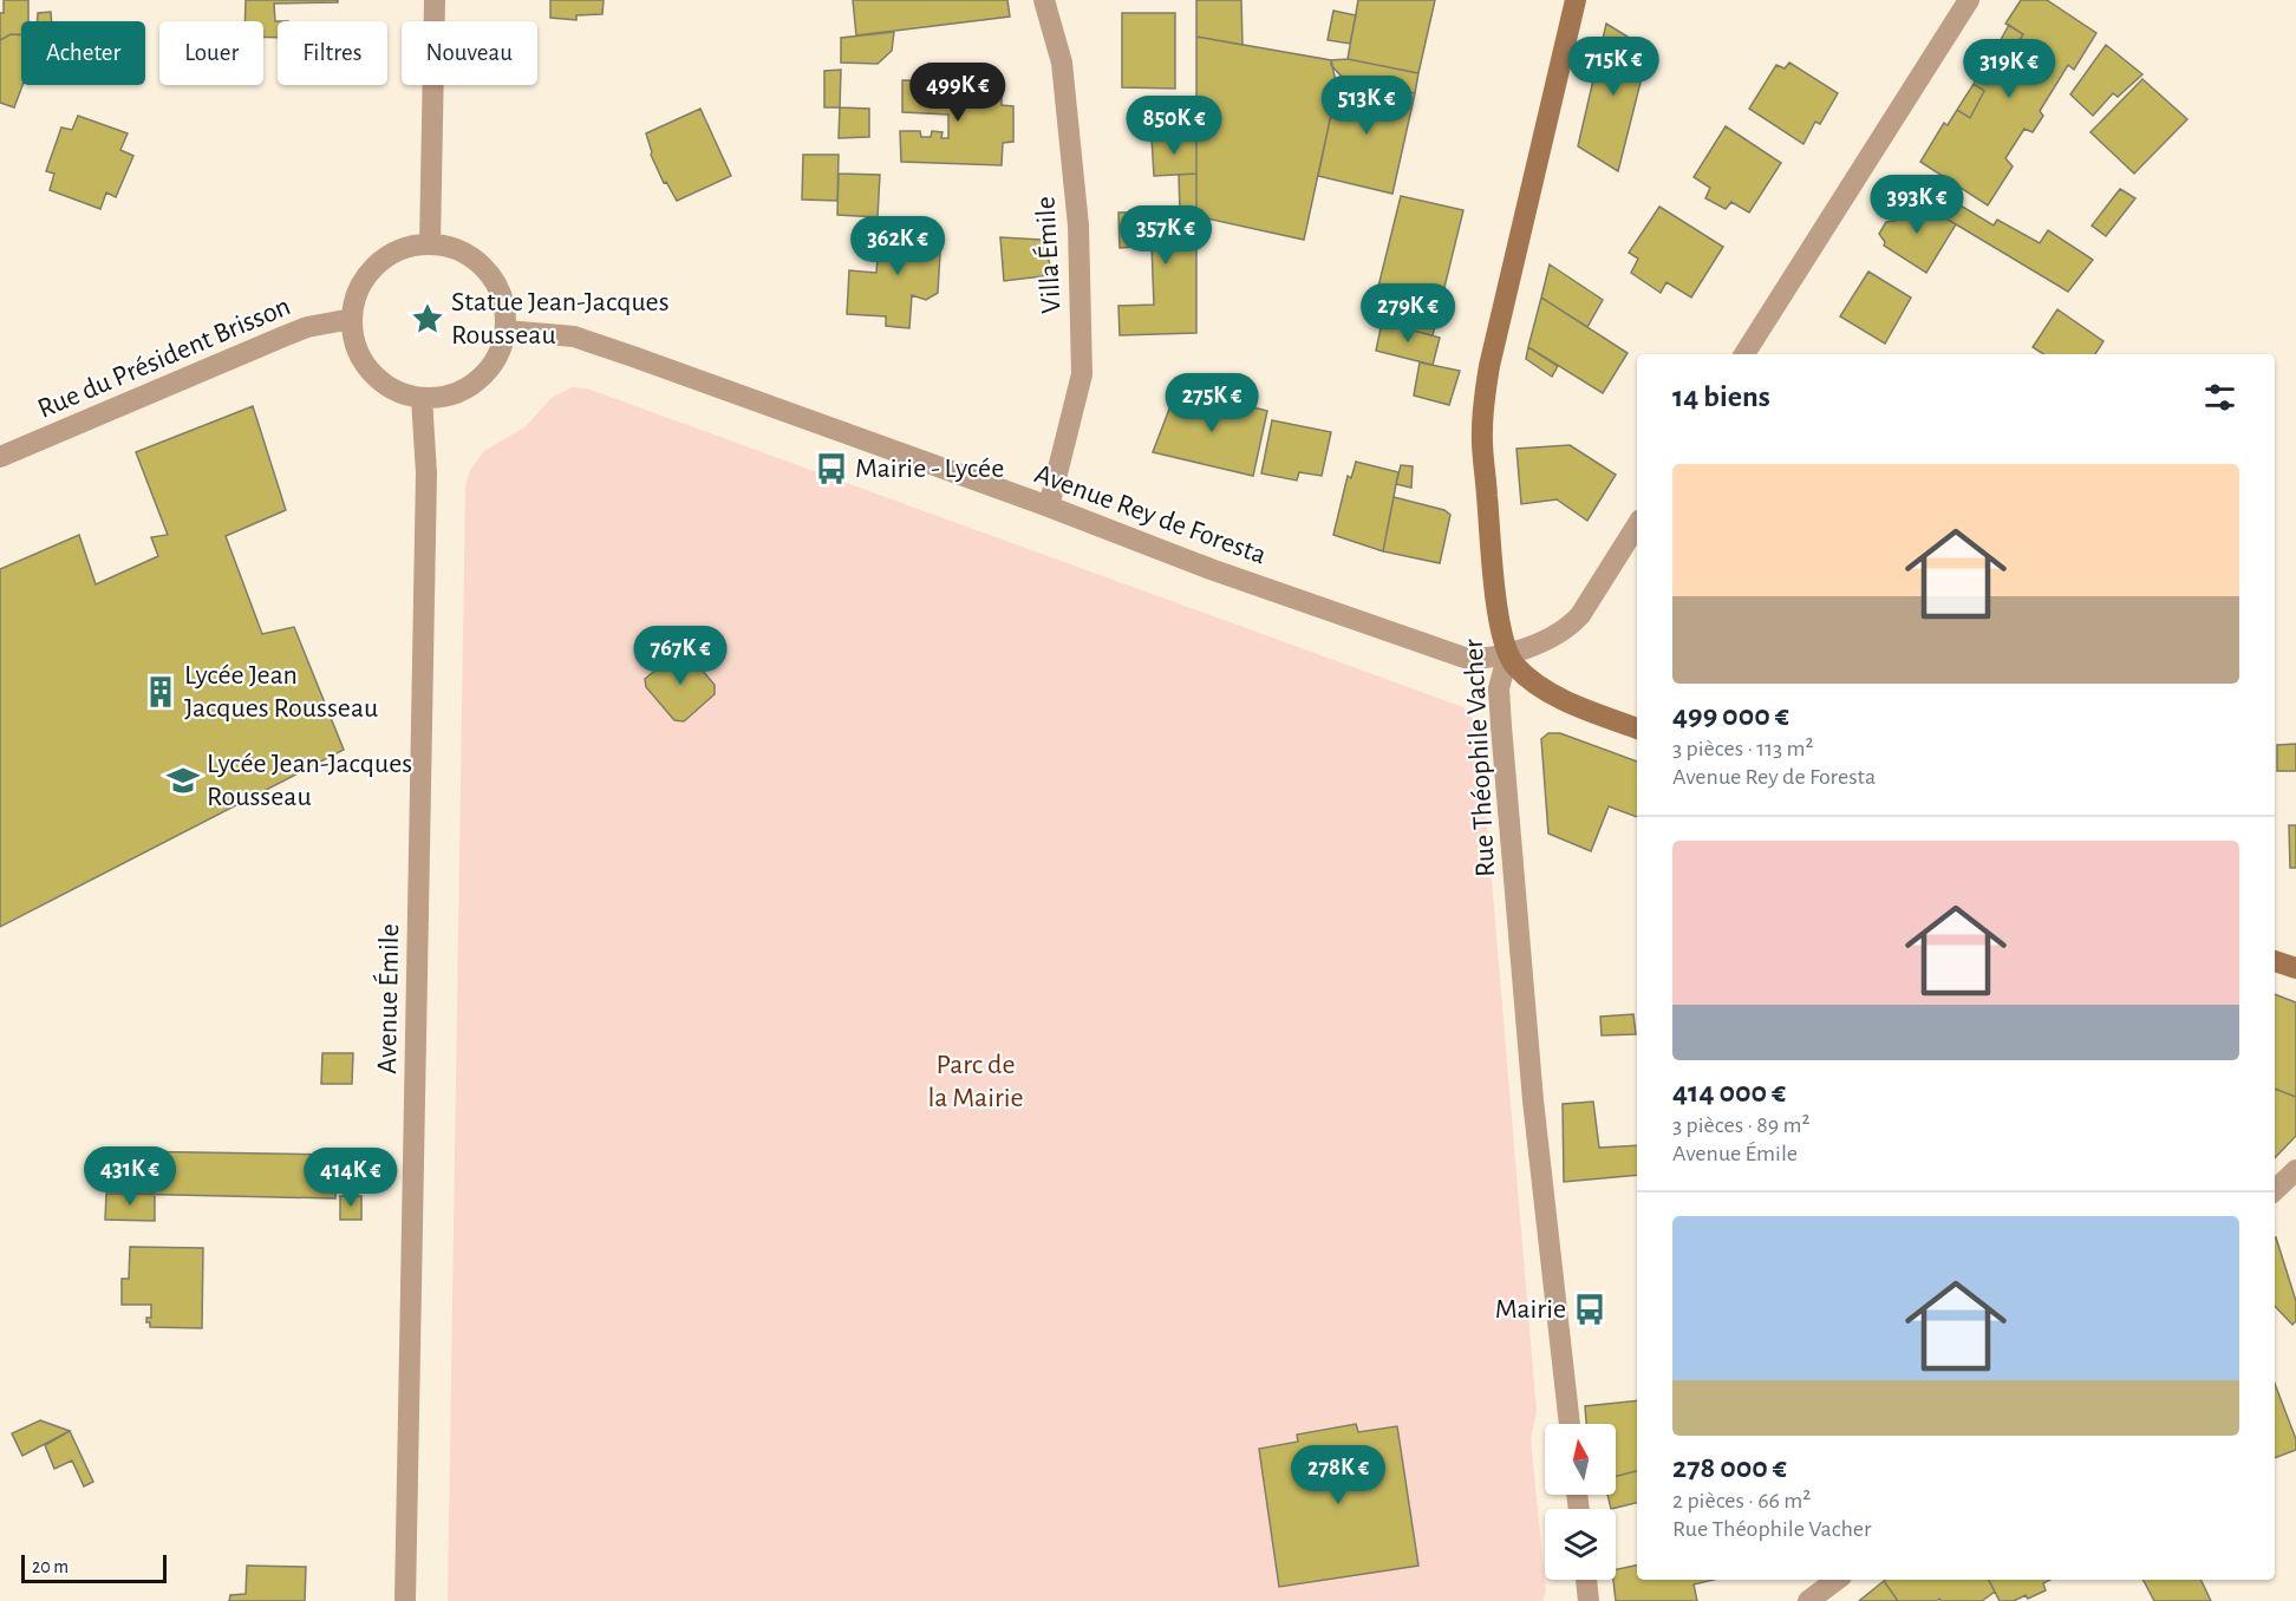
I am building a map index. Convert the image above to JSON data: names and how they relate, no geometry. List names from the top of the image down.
{
  "streets": {
    "main road": ["Rue Théophile Vacher"],
    "street": [
      "Villa Émile",
      "Rue du Président Brisson",
      "Avenue Rey de Foresta",
      "Avenue Émile"
    ]
  },
  "crossings": [
    ["Villa Émile", "Avenue Rey de Foresta"],
    ["Rue du Président Brisson", "Avenue Rey de Foresta"],
    ["Rue du Président Brisson", "Avenue Émile"],
    ["Avenue Rey de Foresta", "Rue Théophile Vacher"],
    ["Avenue Rey de Foresta", "Avenue Émile"]
  ],
  "parks": ["Parc de la Mairie"],
  "places": {
    "place": ["Statue Jean-Jacques Rousseau"],
    "bus stop": ["Mairie - Lycée", "Mairie"],
    "building": ["Lycée Jean Jacques Rousseau"],
    "school or university": ["Lycée Jean-Jacques Rousseau"]
  },
  "scale_bar": "20 m",
  "north": "top",
  "page": {
    "chip": [
      "Acheter",
      "Louer",
      "Filtres",
      "Nouveau"
    ],
    "price": [
      "715K €",
      "319K €",
      "499K €",
      "513K €",
      "850K €",
      "393K €",
      "357K €",
      "362K €",
      "279K €",
      "275K €",
      "767K €",
      "431K €",
      "414K €",
      "278K €"
    ],
    "heading": "14 biens",
    "list": [
      {
        "name": "499 000 €",
        "note": "3 pièces · 113 m² · Avenue Rey de Foresta"
      },
      {
        "name": "414 000 €",
        "note": "3 pièces · 89 m² · Avenue Émile"
      },
      {
        "name": "278 000 €",
        "note": "2 pièces · 66 m² · Rue Théophile Vacher"
      }
    ],
    "scale": "20 m"
  }
}
